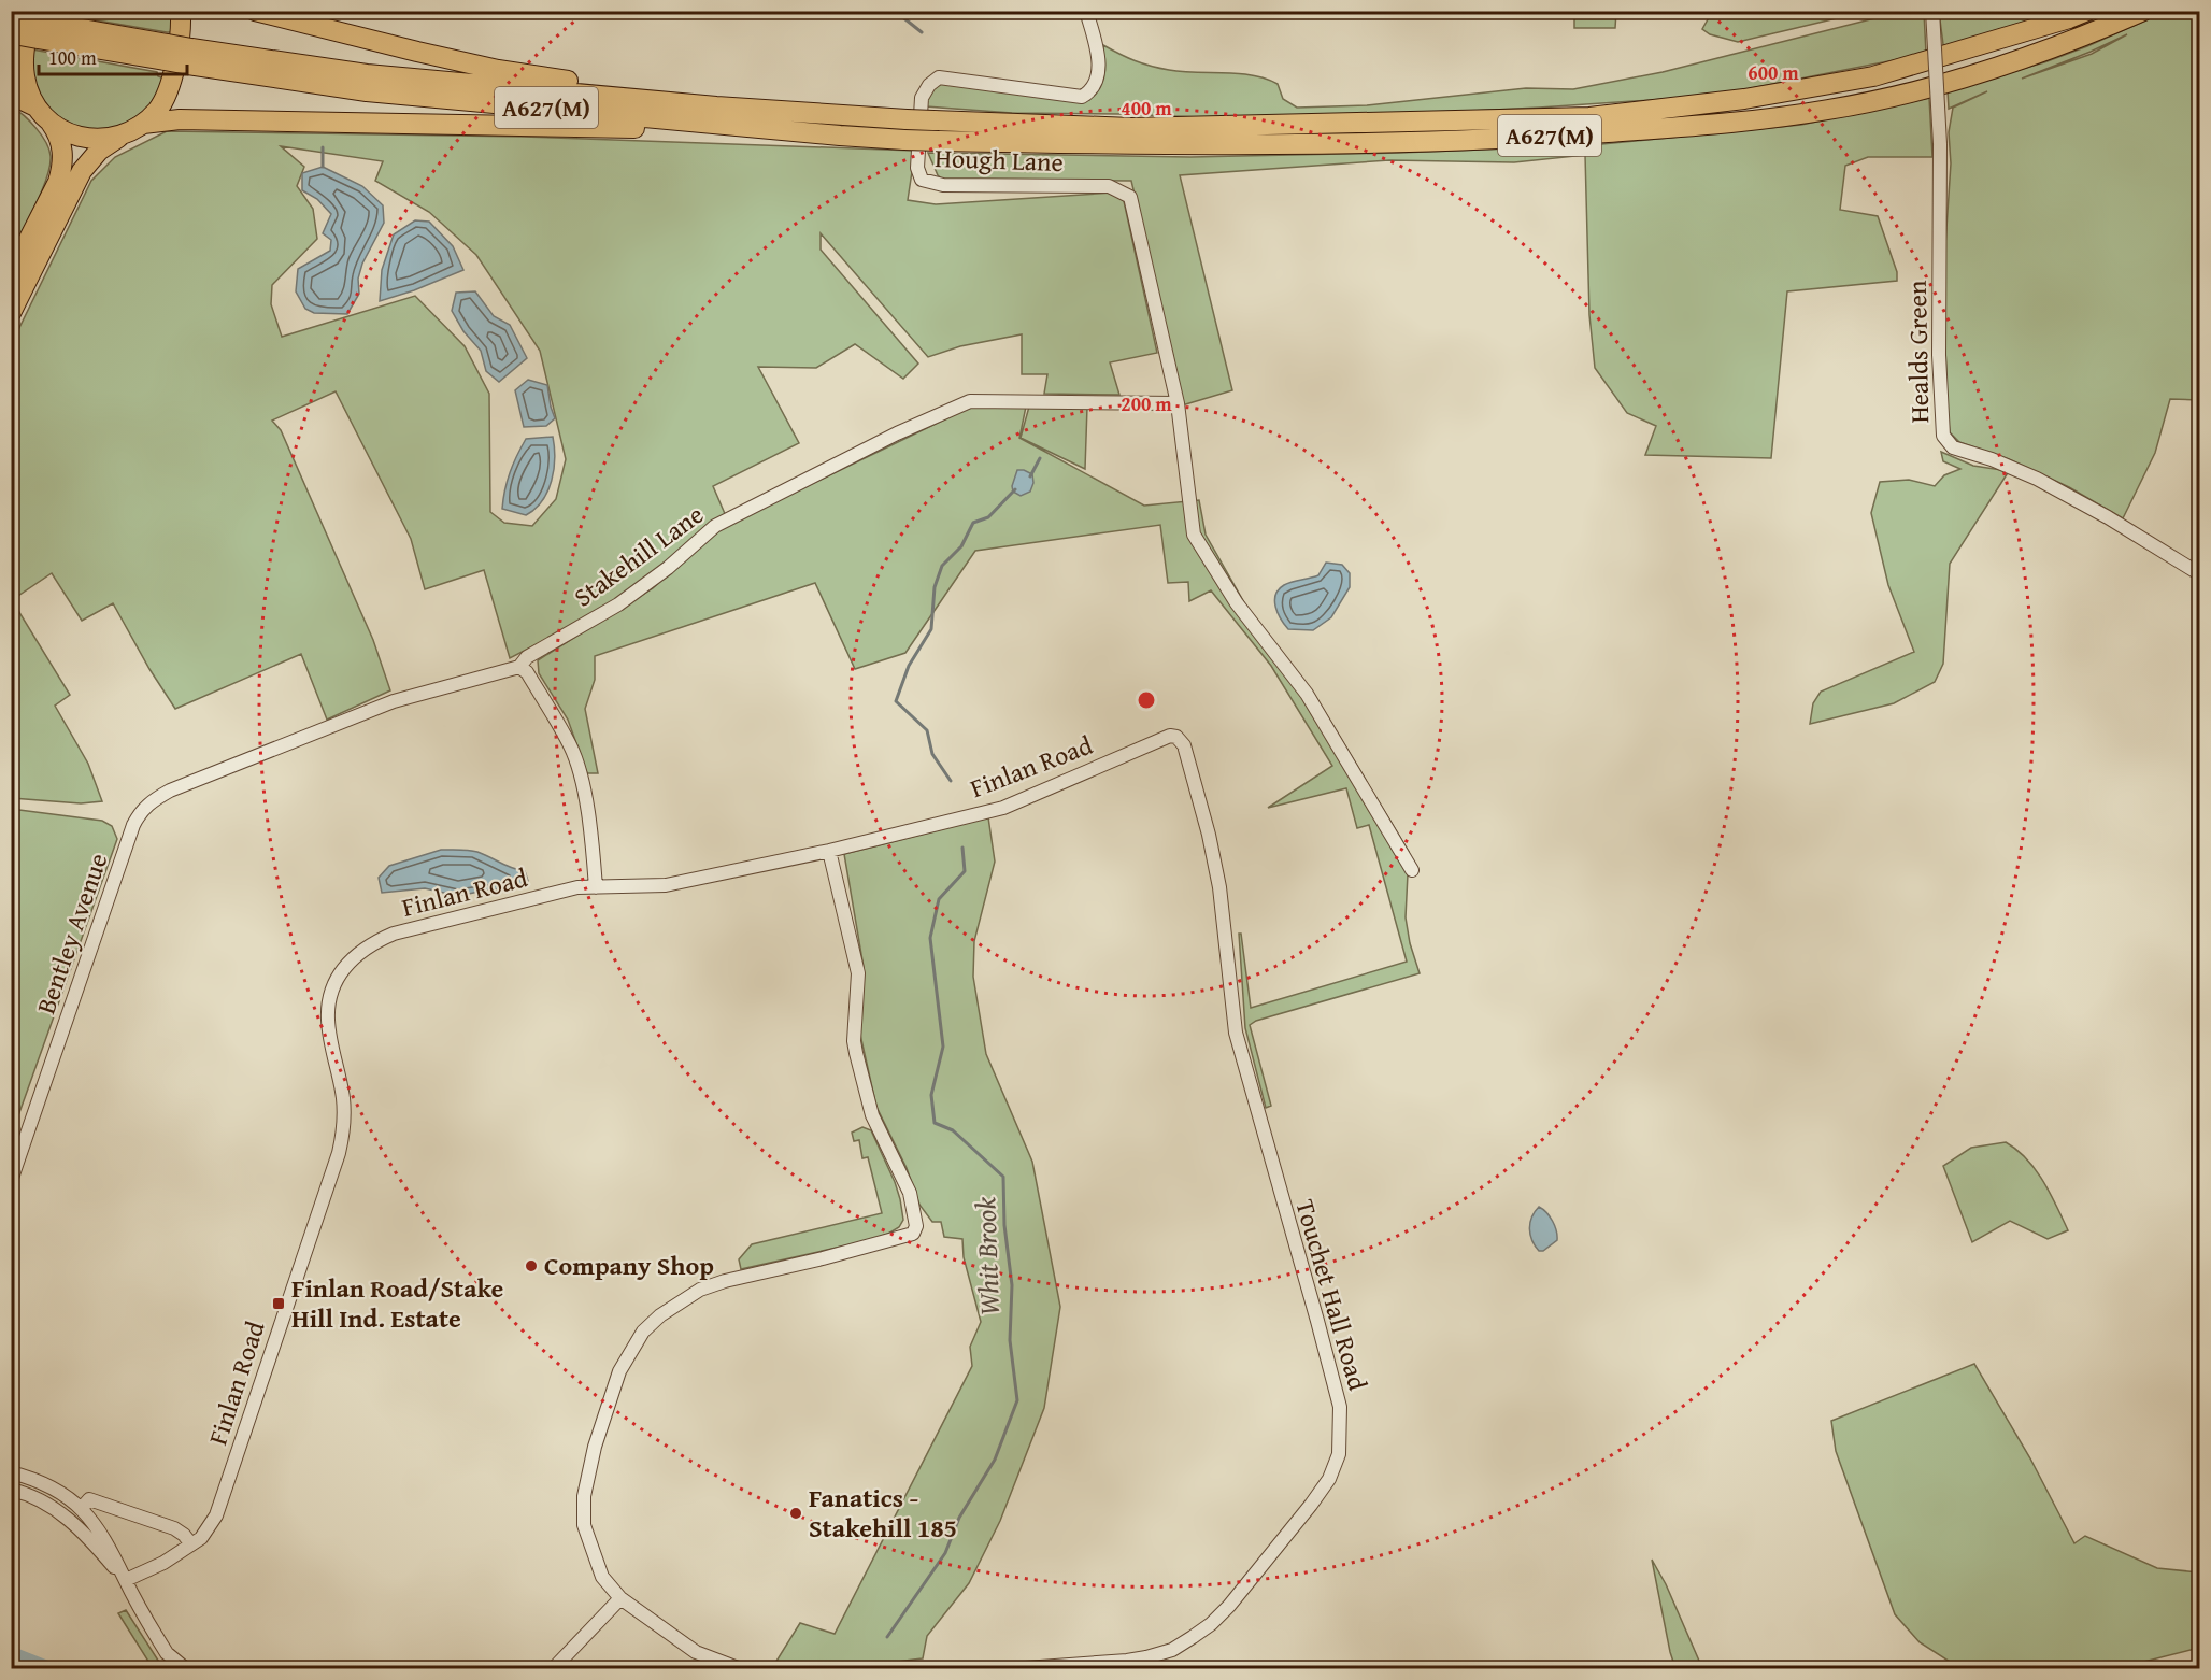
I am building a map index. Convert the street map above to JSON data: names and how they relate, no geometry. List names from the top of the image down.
{
  "streets": {
    "highway": ["A627(M)"],
    "street": [
      "Hough Lane",
      "Healds Green",
      "Stakehill Lane",
      "Finlan Road",
      "Bentley Avenue",
      "Touchet Hall Road"
    ]
  },
  "crossings": [
    ["Hough Lane", "Stakehill Lane"],
    ["Stakehill Lane", "Bentley Avenue"],
    ["Finlan Road", "Touchet Hall Road"]
  ],
  "water": ["Whit Brook"],
  "places": {
    "other": ["Company Shop", "Fanatics - Stakehill 185"],
    "transit": ["Finlan Road/Stake Hill Ind. Estate"]
  },
  "scale_bar": "100 m",
  "rings": ["600 m", "400 m", "200 m"]
}
